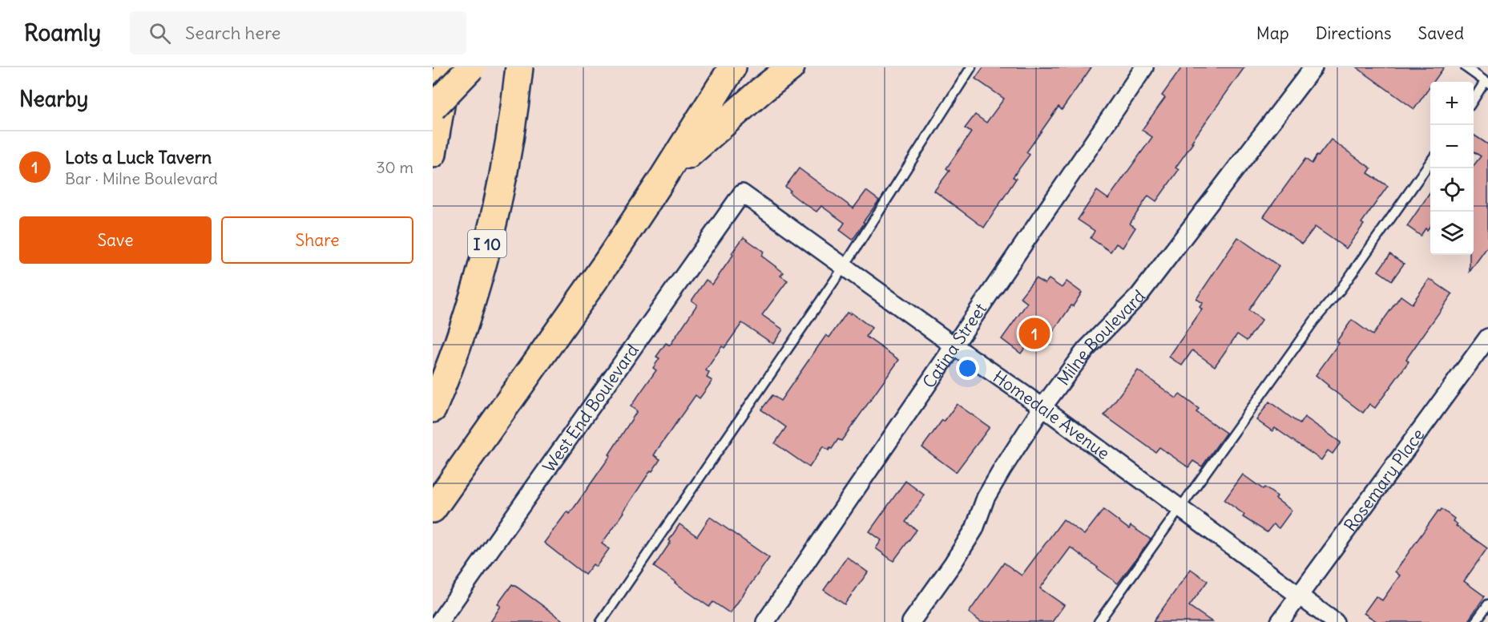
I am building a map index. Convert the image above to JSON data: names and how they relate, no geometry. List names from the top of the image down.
{
  "streets": {
    "highway": ["I 10"],
    "street": [
      "Milne Boulevard",
      "Catina Street",
      "West End Boulevard",
      "Homedale Avenue",
      "Rosemary Place"
    ]
  },
  "crossings": [
    ["Milne Boulevard", "Homedale Avenue"],
    ["Catina Street", "Homedale Avenue"],
    ["West End Boulevard", "Homedale Avenue"],
    ["Homedale Avenue", "Rosemary Place"]
  ],
  "page": {
    "header": "Roamly",
    "search": "Search here",
    "nav": ["Map", "Directions", "Saved"],
    "heading": "Nearby",
    "map_buttons": ["+", "−"],
    "list": [
      {
        "mark": "1",
        "name": "Lots a Luck Tavern",
        "note": "Bar · Milne Boulevard",
        "value": "30 m"
      }
    ],
    "buttons": ["Save", "Share"],
    "pins": "1"
  }
}
